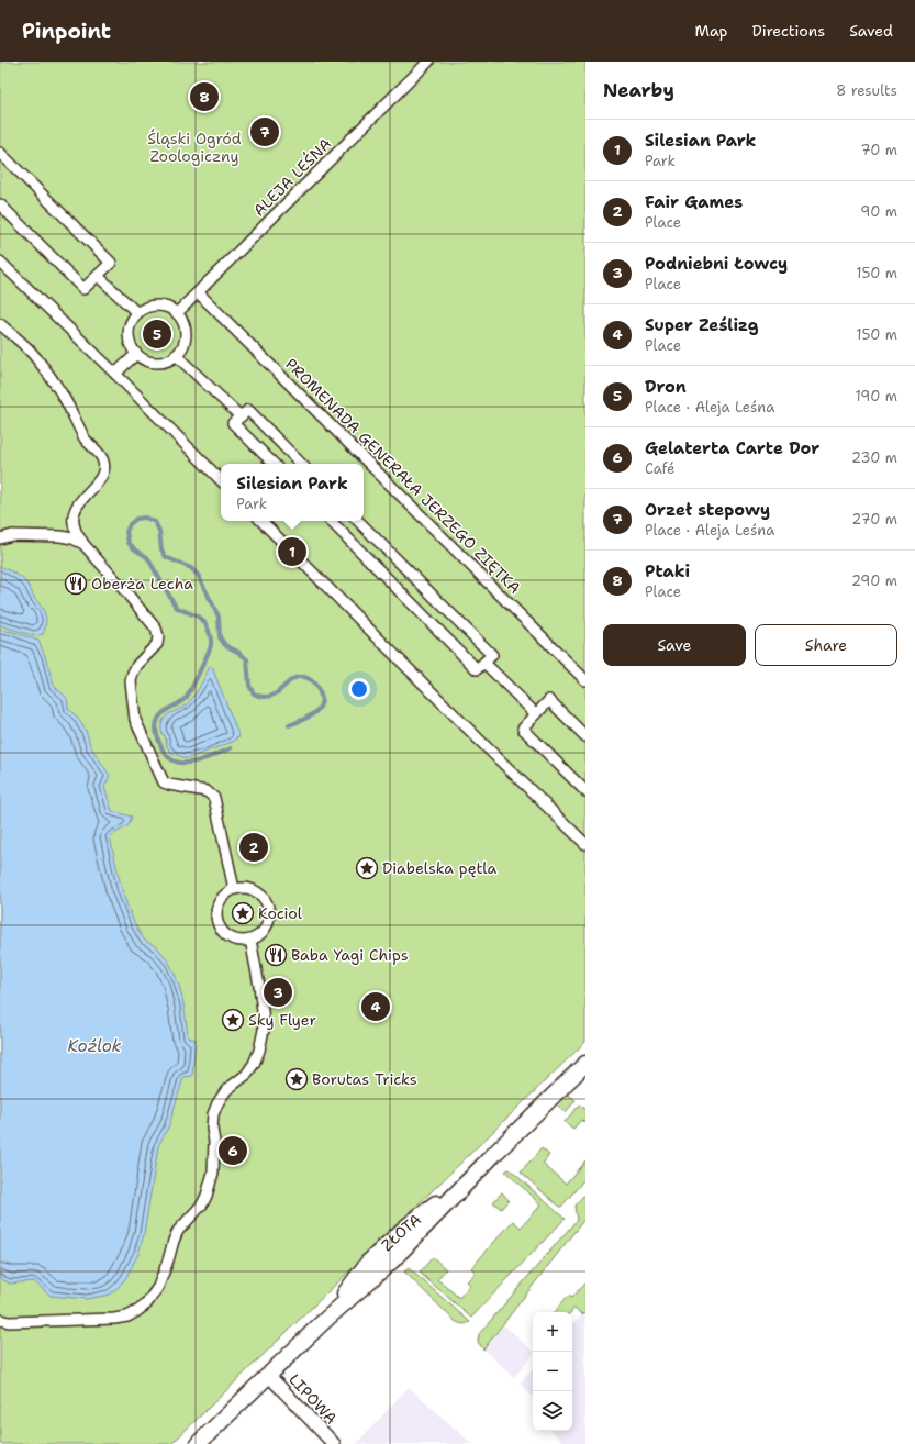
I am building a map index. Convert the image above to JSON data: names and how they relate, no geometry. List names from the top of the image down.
{
  "streets": {
    "street": [
      "ALEJA LEŚNA",
      "PROMENADA GENERAŁA JERZEGO ZIĘTKA",
      "ZŁOTA",
      "LIPOWA"
    ]
  },
  "crossings": [
    ["ALEJA LEŚNA", "PROMENADA GENERAŁA JERZEGO ZIĘTKA"],
    ["ZŁOTA", "LIPOWA"]
  ],
  "water": ["Koźlok"],
  "parks": ["Śląski Ogród Zoologiczny"],
  "places": {
    "restaurant": ["Oberża Lecha", "Baba Yagi Chips"],
    "place": [
      "Diabelska pętla",
      "Kociol",
      "Sky Flyer",
      "Borutas Tricks"
    ]
  },
  "page": {
    "header": "Pinpoint",
    "nav": ["Map", "Directions", "Saved"],
    "heading": ["Nearby", "8 results"],
    "pins": [
      "8",
      "7",
      "5",
      "1",
      "2",
      "3",
      "4",
      "6"
    ],
    "list": [
      {
        "mark": "1",
        "name": "Silesian Park",
        "note": "Park",
        "value": "70 m"
      },
      {
        "mark": "2",
        "name": "Fair Games",
        "note": "Place",
        "value": "90 m"
      },
      {
        "mark": "3",
        "name": "Podniebni Łowcy",
        "note": "Place",
        "value": "150 m"
      },
      {
        "mark": "4",
        "name": "Super Ześlizg",
        "note": "Place",
        "value": "150 m"
      },
      {
        "mark": "5",
        "name": "Dron",
        "note": "Place · Aleja Leśna",
        "value": "190 m"
      },
      {
        "mark": "6",
        "name": "Gelaterta Carte Dor",
        "note": "Café",
        "value": "230 m"
      },
      {
        "mark": "7",
        "name": "Orzeł stepowy",
        "note": "Place · Aleja Leśna",
        "value": "270 m"
      },
      {
        "mark": "8",
        "name": "Ptaki",
        "note": "Place",
        "value": "290 m"
      }
    ],
    "popup": ["Silesian Park", "Park"],
    "buttons": ["Save", "Share"],
    "map_buttons": ["+", "−"]
  }
}
